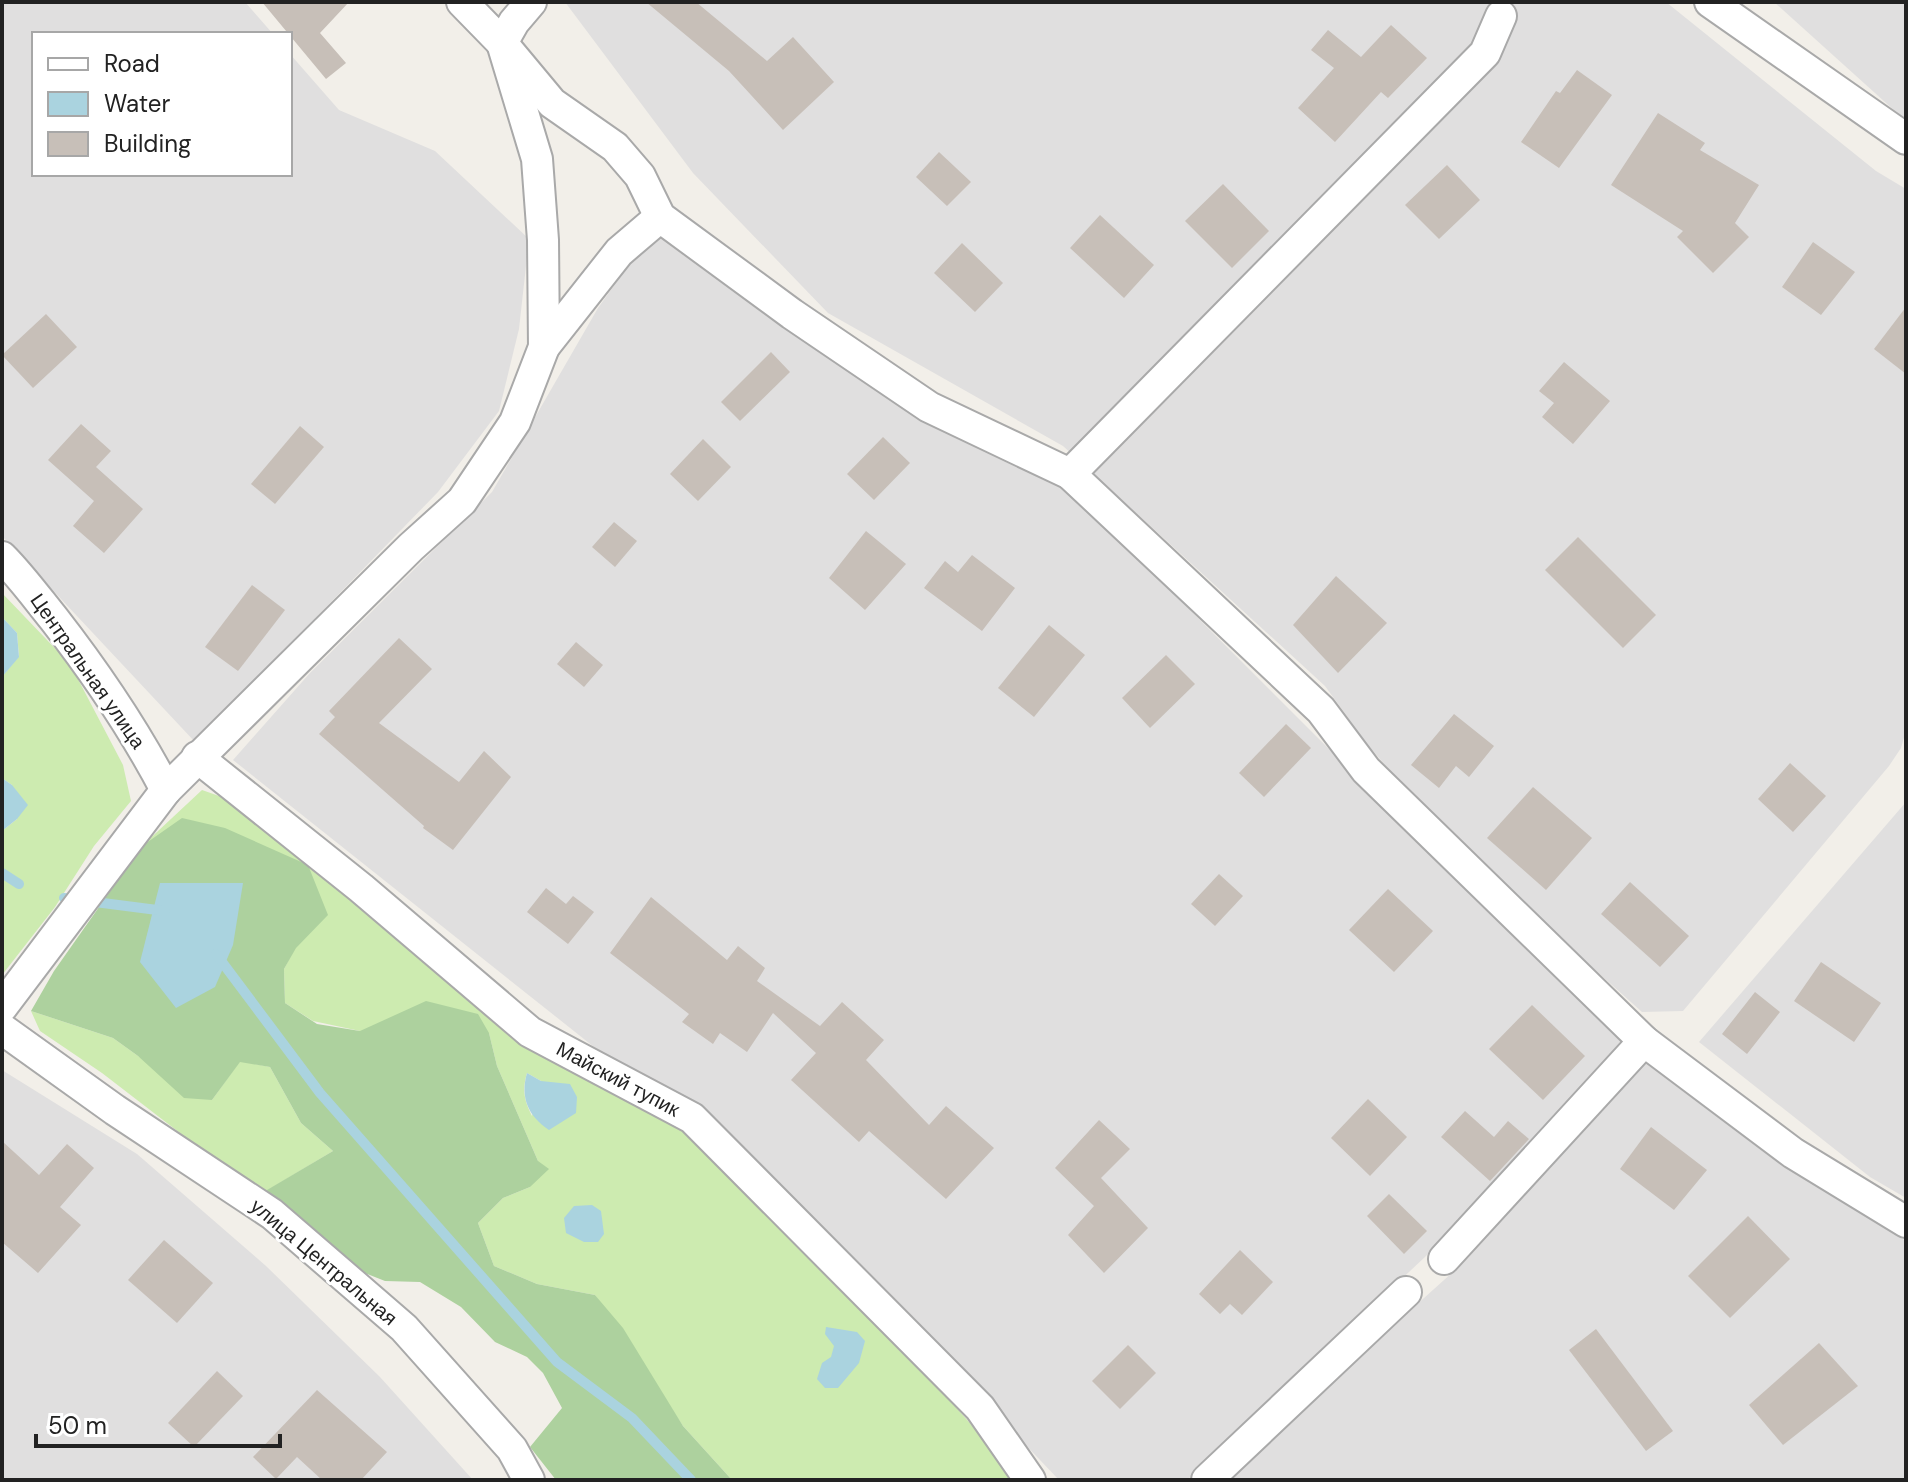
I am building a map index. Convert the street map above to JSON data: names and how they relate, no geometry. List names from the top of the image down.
{
  "streets": {
    "street": ["Центральная улица", "Майский тупик", "улица Центральная"]
  },
  "legend": ["Road", "Water", "Building"],
  "scale_bar": "50 m"
}
